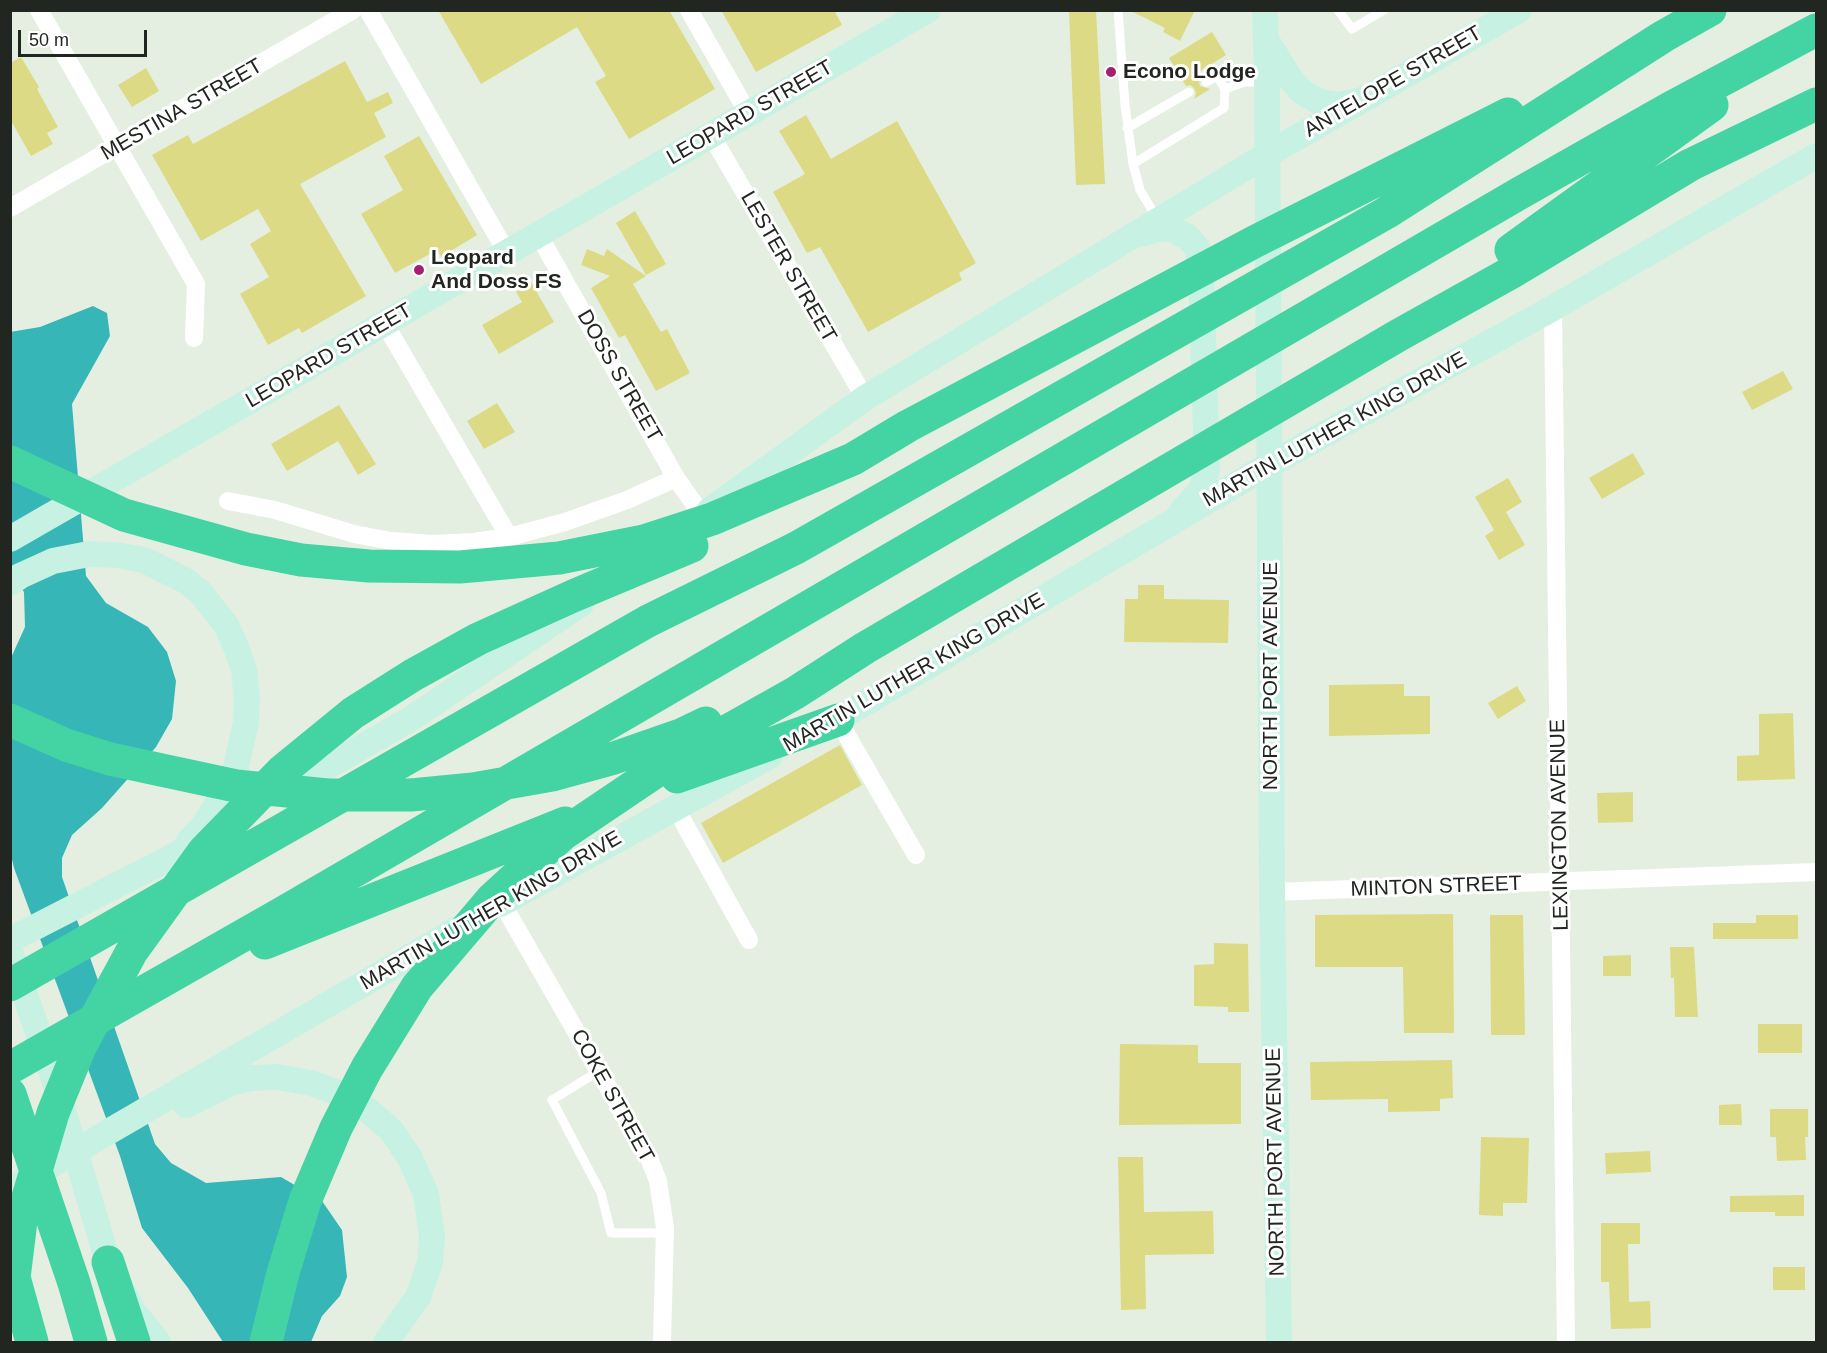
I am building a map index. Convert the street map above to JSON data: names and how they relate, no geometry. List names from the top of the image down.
{
  "streets": {
    "main road": [
      "ANTELOPE STREET",
      "LEOPARD STREET",
      "MARTIN LUTHER KING DRIVE",
      "NORTH PORT AVENUE"
    ],
    "street": [
      "MESTINA STREET",
      "LESTER STREET",
      "DOSS STREET",
      "LEXINGTON AVENUE",
      "MINTON STREET",
      "COKE STREET"
    ]
  },
  "crossings": [
    ["ANTELOPE STREET", "LESTER STREET"],
    ["ANTELOPE STREET", "DOSS STREET"],
    ["ANTELOPE STREET", "NORTH PORT AVENUE"],
    ["LEOPARD STREET", "LESTER STREET"],
    ["LEOPARD STREET", "DOSS STREET"],
    ["MARTIN LUTHER KING DRIVE", "NORTH PORT AVENUE"],
    ["MARTIN LUTHER KING DRIVE", "LEXINGTON AVENUE"],
    ["MARTIN LUTHER KING DRIVE", "COKE STREET"],
    ["NORTH PORT AVENUE", "MINTON STREET"],
    ["LEXINGTON AVENUE", "MINTON STREET"]
  ],
  "places": ["Econo Lodge", "Leopard And Doss FS"],
  "scale_bar": "50 m"
}
